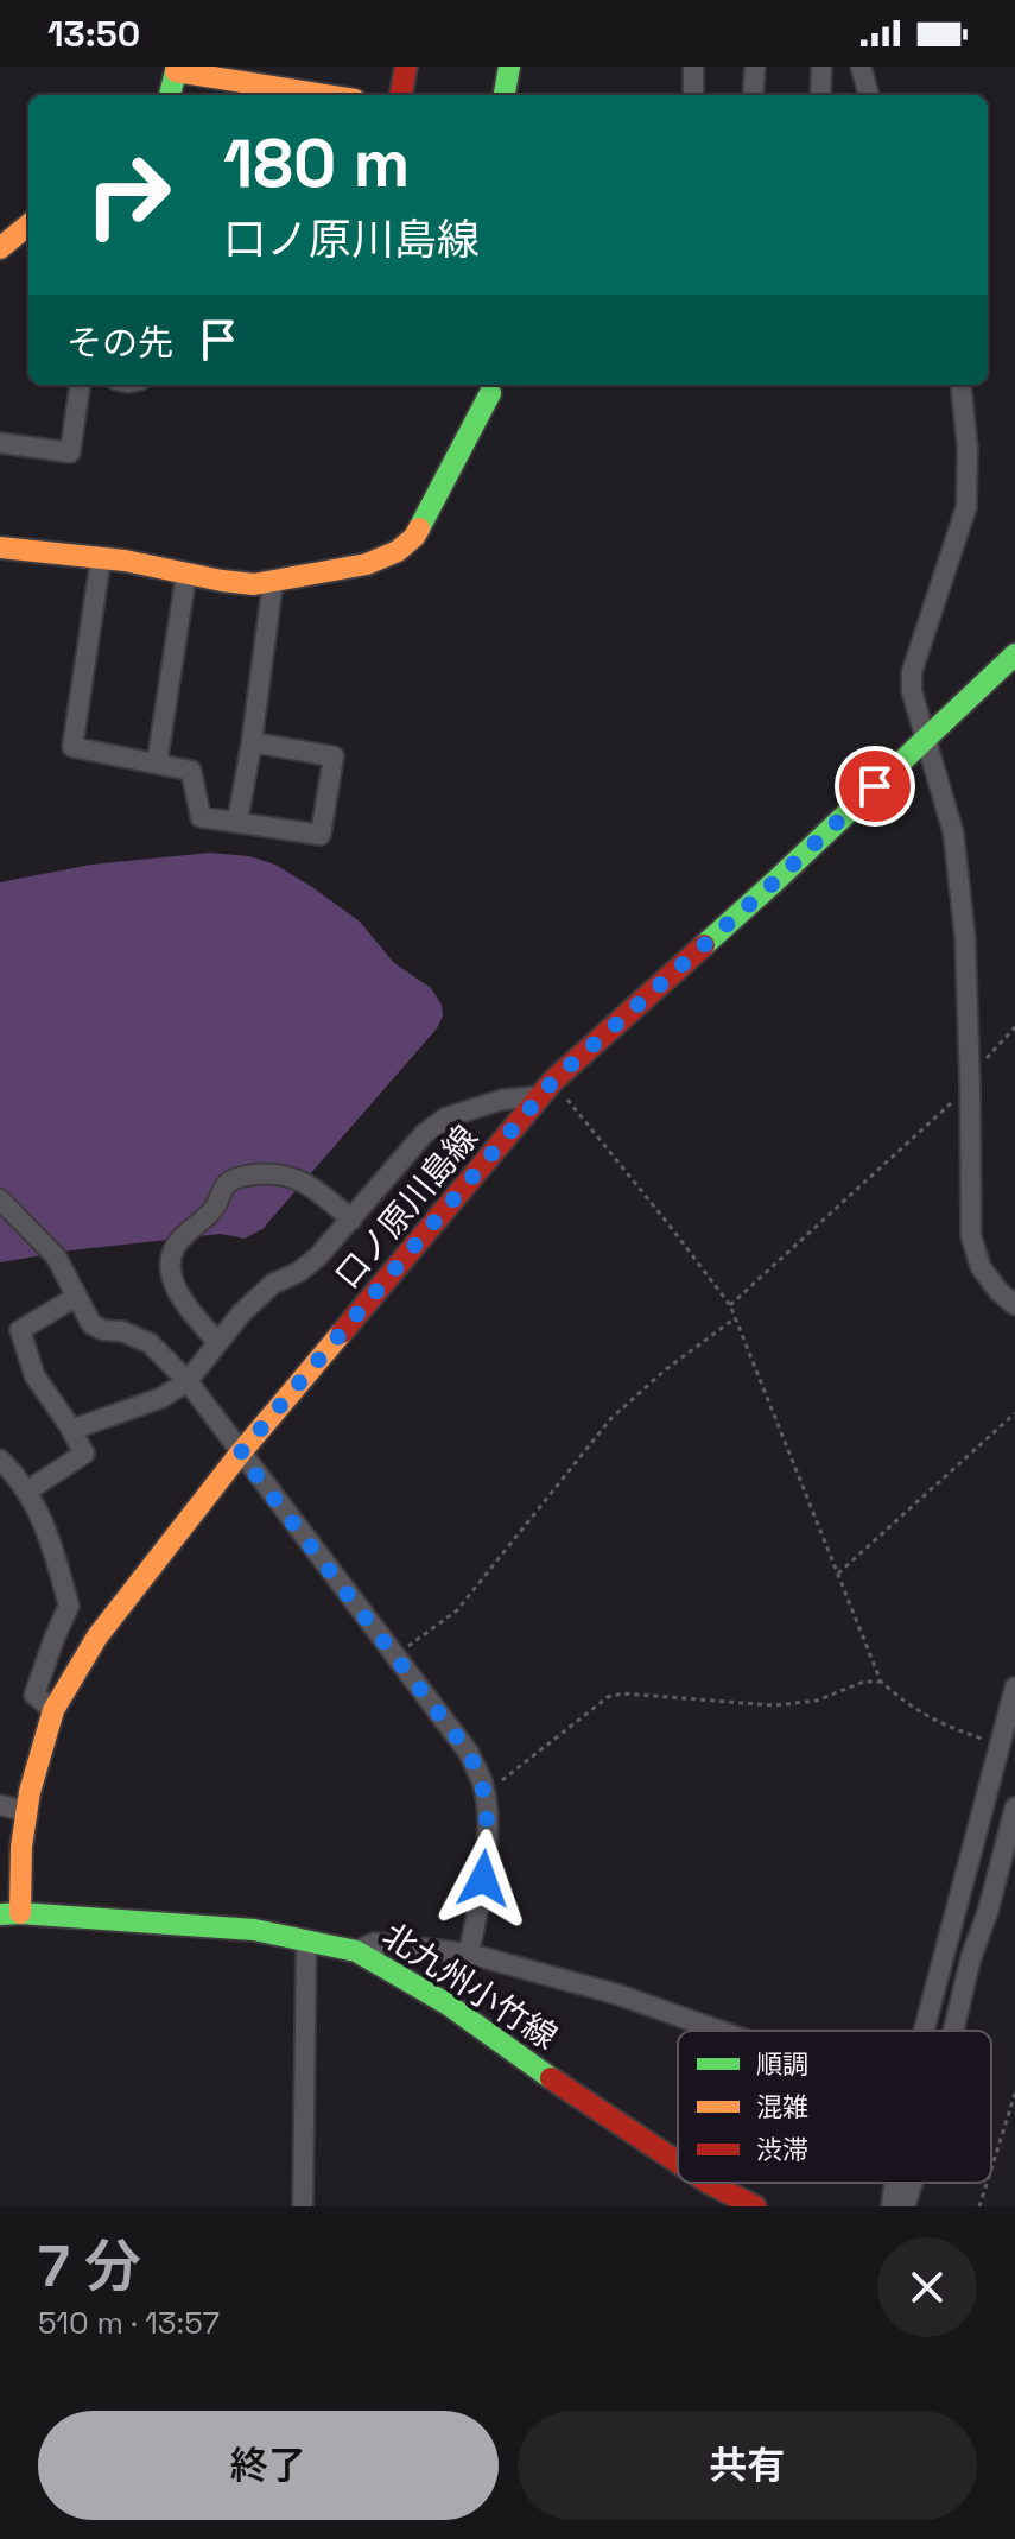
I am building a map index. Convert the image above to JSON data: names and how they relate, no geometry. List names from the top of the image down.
{
  "streets": {
    "main road": ["口ノ原川島線", "北九州小竹線"]
  },
  "crossings": [
    ["口ノ原川島線", "北九州小竹線"]
  ],
  "legend": ["順調", "混雑", "渋滞"],
  "page": {
    "status": "13:50",
    "turn": ["180 m", "口ノ原川島線"],
    "then": "その先",
    "heading": ["7 分", "510 m · 13:57"],
    "buttons": ["終了", "共有"]
  }
}
